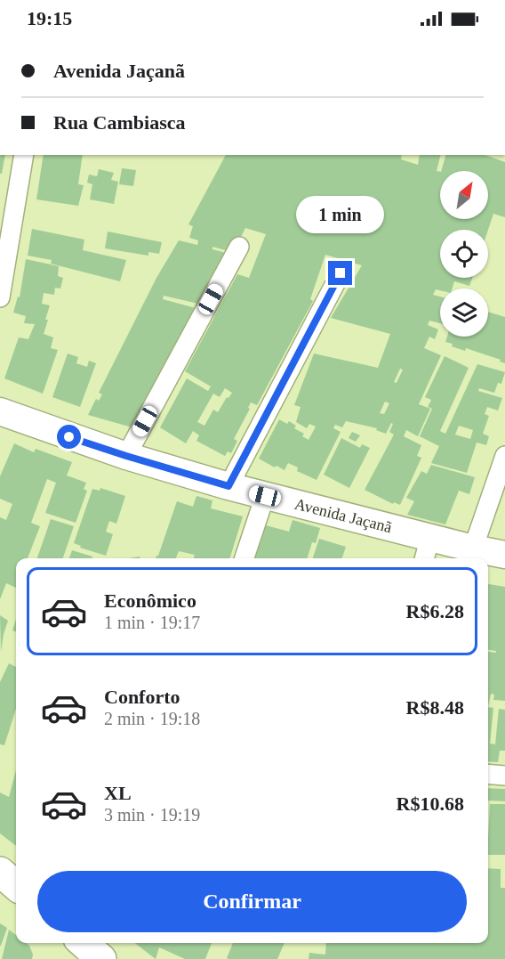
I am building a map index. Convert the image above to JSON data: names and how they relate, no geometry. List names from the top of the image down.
{
  "streets": {
    "street": ["Avenida Jaçanã"]
  },
  "north": "top right",
  "page": {
    "status": "19:15",
    "banner": ["Avenida Jaçanã", "Rua Cambiasca"],
    "bubble": "1 min",
    "list": [
      {
        "name": "Econômico",
        "note": "1 min · 19:17",
        "value": "R$6.28"
      },
      {
        "name": "Conforto",
        "note": "2 min · 19:18",
        "value": "R$8.48"
      },
      {
        "name": "XL",
        "note": "3 min · 19:19",
        "value": "R$10.68"
      }
    ],
    "buttons": "Confirmar"
  }
}
